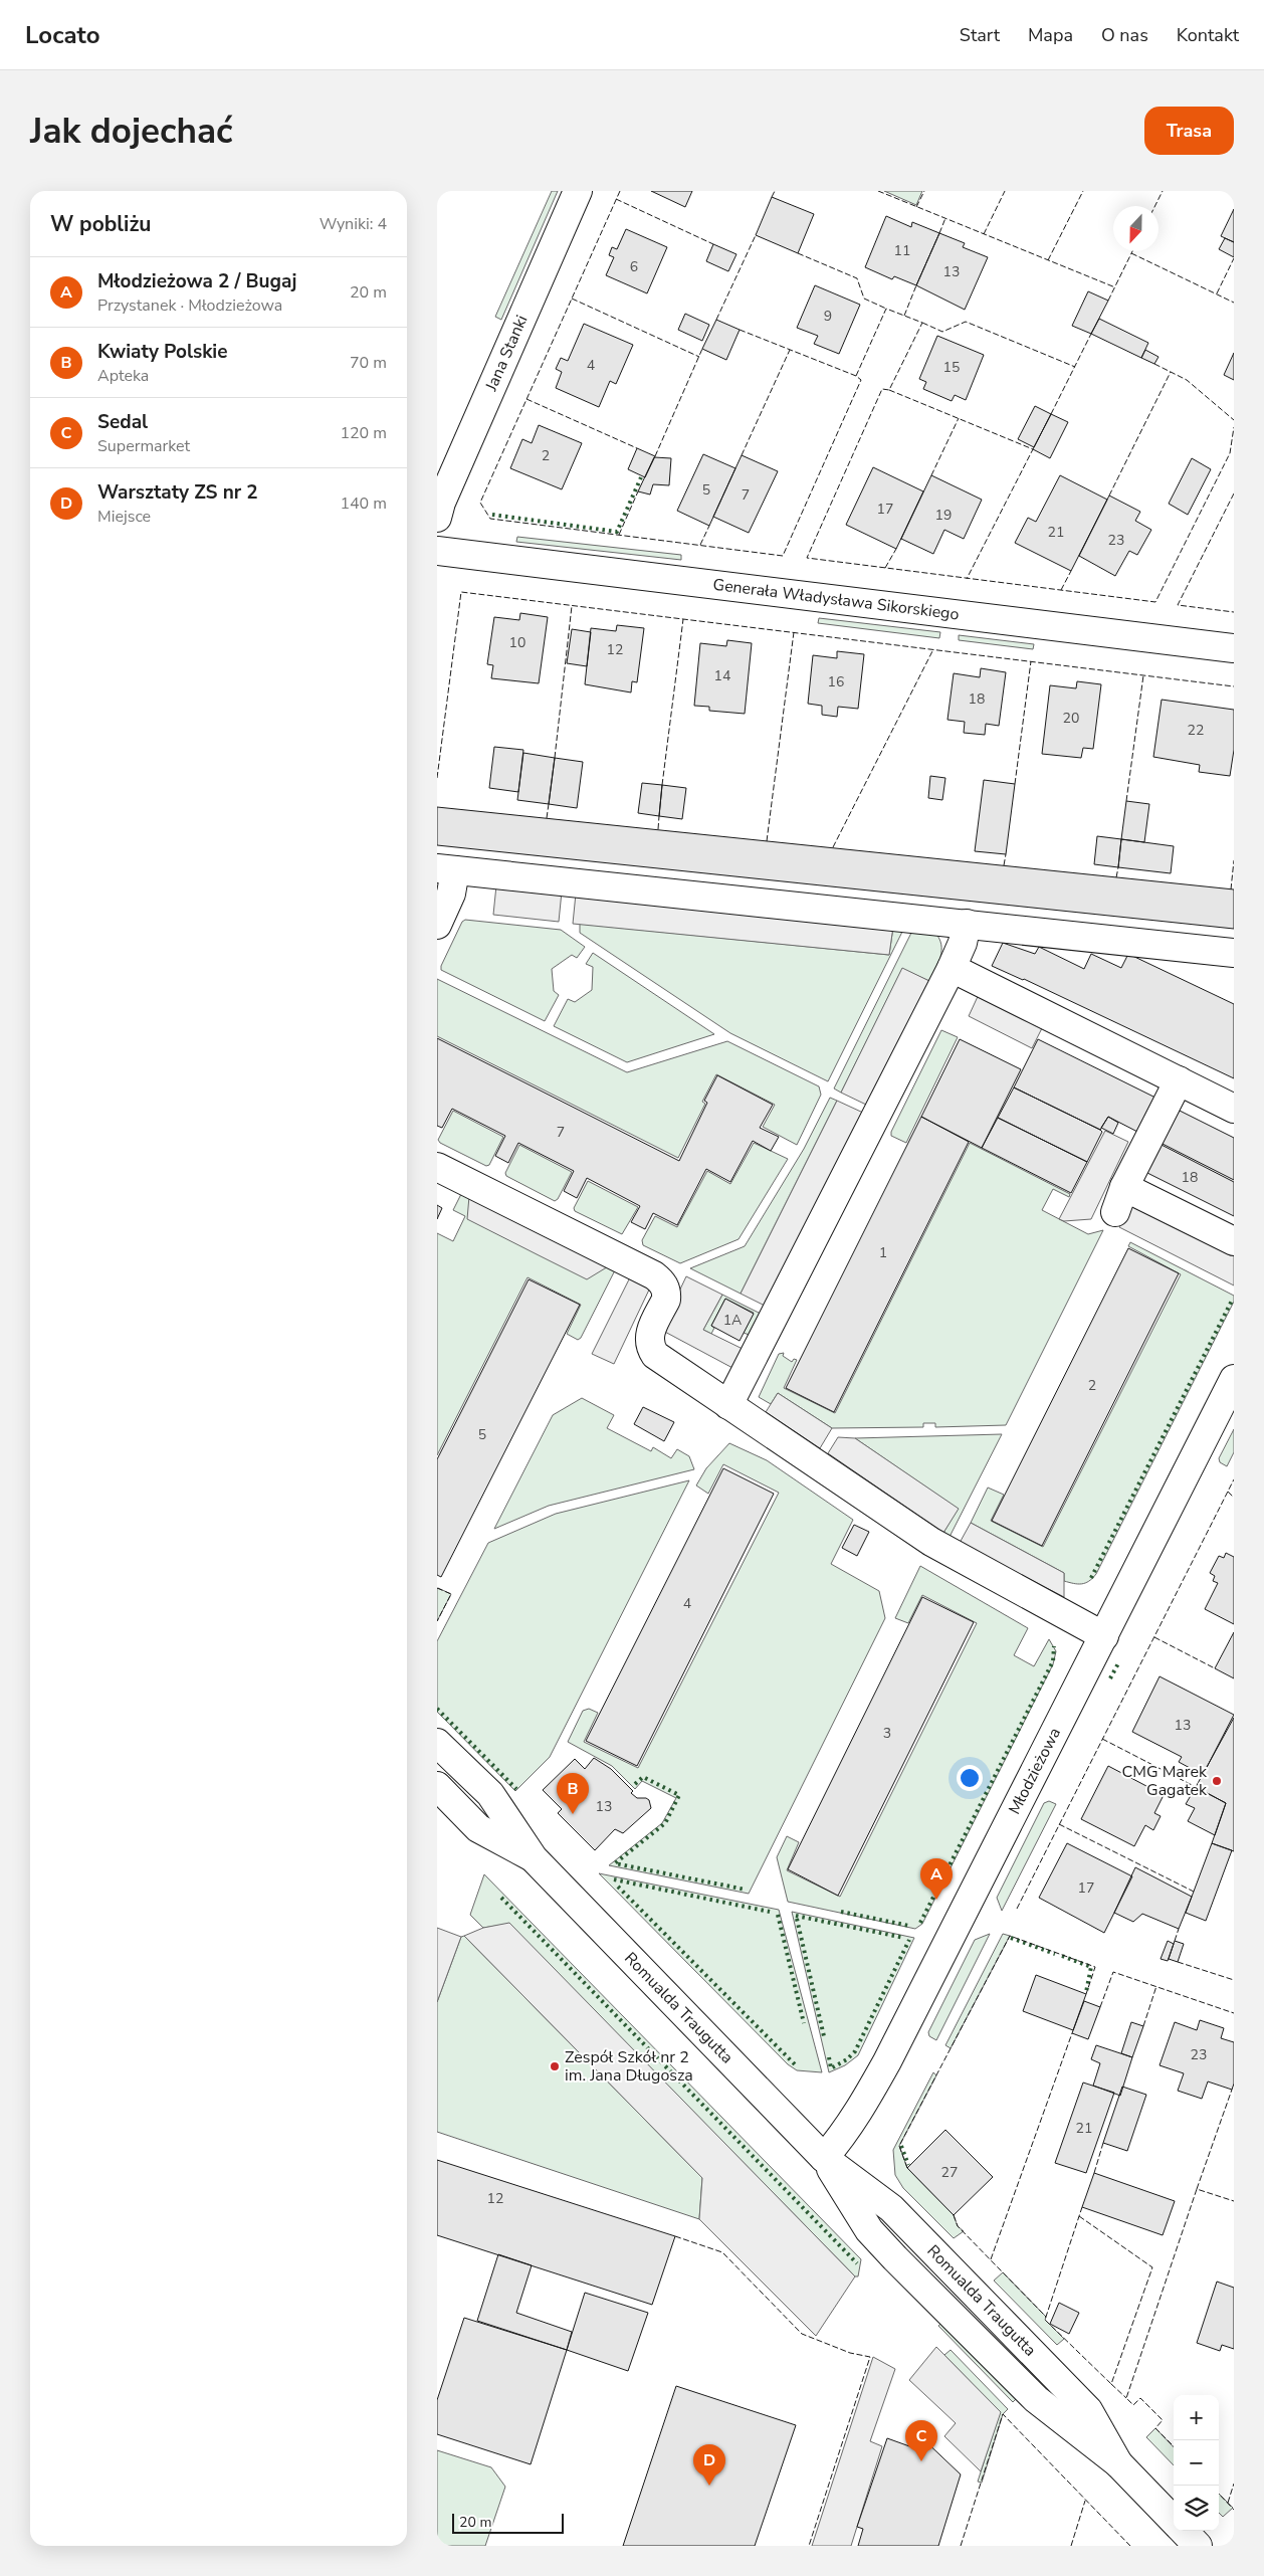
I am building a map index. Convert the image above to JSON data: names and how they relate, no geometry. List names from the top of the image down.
{
  "streets": {
    "street": [
      "Jana Stanki",
      "Generała Władysława Sikorskiego",
      "Młodzieżowa",
      "Romualda Traugutta"
    ]
  },
  "crossings": [
    ["Młodzieżowa", "Romualda Traugutta"]
  ],
  "places": ["CMG Marek Gagatek", "Zespół Szkół nr 2 im. Jana Długosza"],
  "house_numbers": [
    "11",
    "6",
    "13",
    "9",
    "4",
    "15",
    "2",
    "5",
    "7",
    "17",
    "19",
    "21",
    "23",
    "10",
    "12",
    "14",
    "16",
    "18",
    "20",
    "22",
    "7",
    "18",
    "1",
    "1A",
    "2",
    "5",
    "4",
    "13",
    "3",
    "13",
    "17",
    "23",
    "21",
    "27",
    "12"
  ],
  "scale_bar": "20 m",
  "north": "bottom",
  "page": {
    "header": "Locato",
    "nav": [
      "Start",
      "Mapa",
      "O nas",
      "Kontakt"
    ],
    "buttons": "Trasa",
    "title": "Jak dojechać",
    "heading": ["W pobliżu", "Wyniki: 4"],
    "list": [
      {
        "mark": "A",
        "name": "Młodzieżowa 2 / Bugaj",
        "note": "Przystanek · Młodzieżowa",
        "value": "20 m"
      },
      {
        "mark": "B",
        "name": "Kwiaty Polskie",
        "note": "Apteka",
        "value": "70 m"
      },
      {
        "mark": "C",
        "name": "Sedal",
        "note": "Supermarket",
        "value": "120 m"
      },
      {
        "mark": "D",
        "name": "Warsztaty ZS nr 2",
        "note": "Miejsce",
        "value": "140 m"
      }
    ],
    "pins": [
      "B",
      "A",
      "C",
      "D"
    ],
    "map_buttons": ["+", "−"],
    "scale": "20 m"
  }
}
